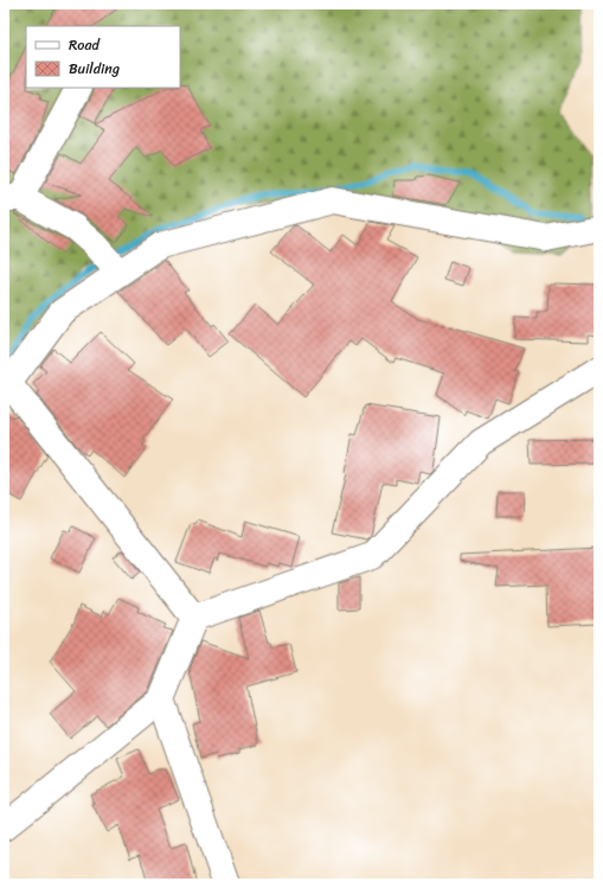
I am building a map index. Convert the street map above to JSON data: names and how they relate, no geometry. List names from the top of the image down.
{
  "legend": ["Road", "Building"]
}
